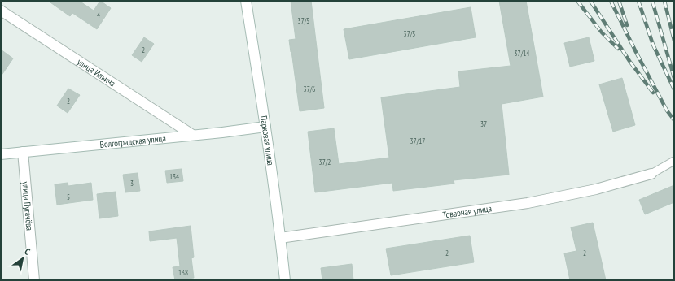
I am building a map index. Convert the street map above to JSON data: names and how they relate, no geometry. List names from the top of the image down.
{
  "streets": {
    "street": [
      "улица Ильича",
      "Волгоградская улица",
      "Парковая улица",
      "улица Пугачёва",
      "Товарная улица"
    ]
  },
  "crossings": [
    ["улица Ильича", "Волгоградская улица"],
    ["Волгоградская улица", "Парковая улица"],
    ["Волгоградская улица", "улица Пугачёва"],
    ["Парковая улица", "Товарная улица"]
  ],
  "house_numbers": [
    "4",
    "37/5",
    "37/5",
    "2",
    "37/14",
    "37/6",
    "2",
    "37",
    "37/17",
    "37/2",
    "134",
    "3",
    "5",
    "2",
    "2",
    "138"
  ],
  "north": "top right"
}
